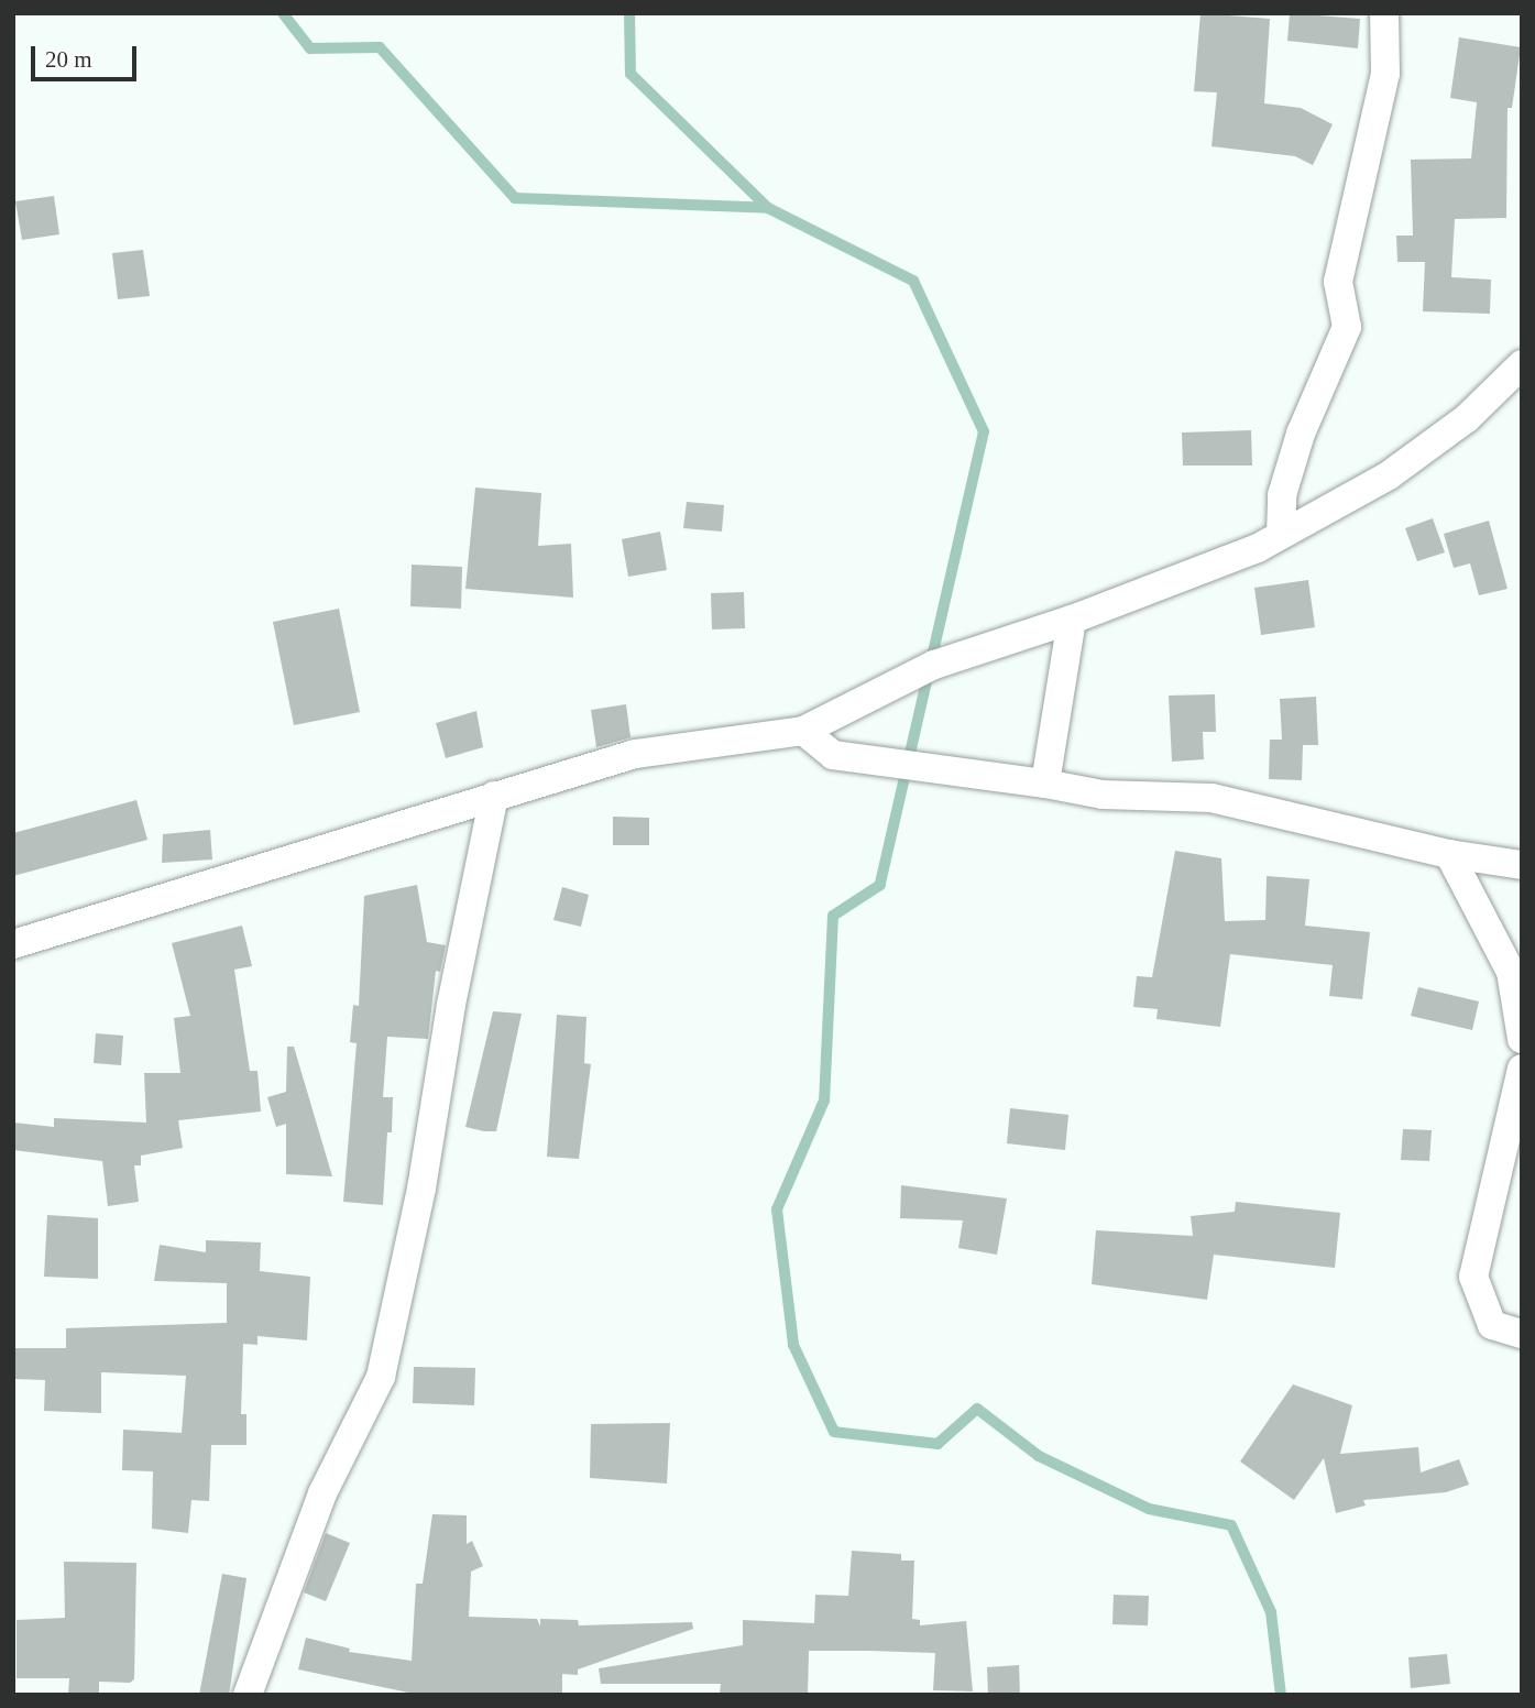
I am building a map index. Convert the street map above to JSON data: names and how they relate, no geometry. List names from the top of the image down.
{
  "scale_bar": "20 m"
}
